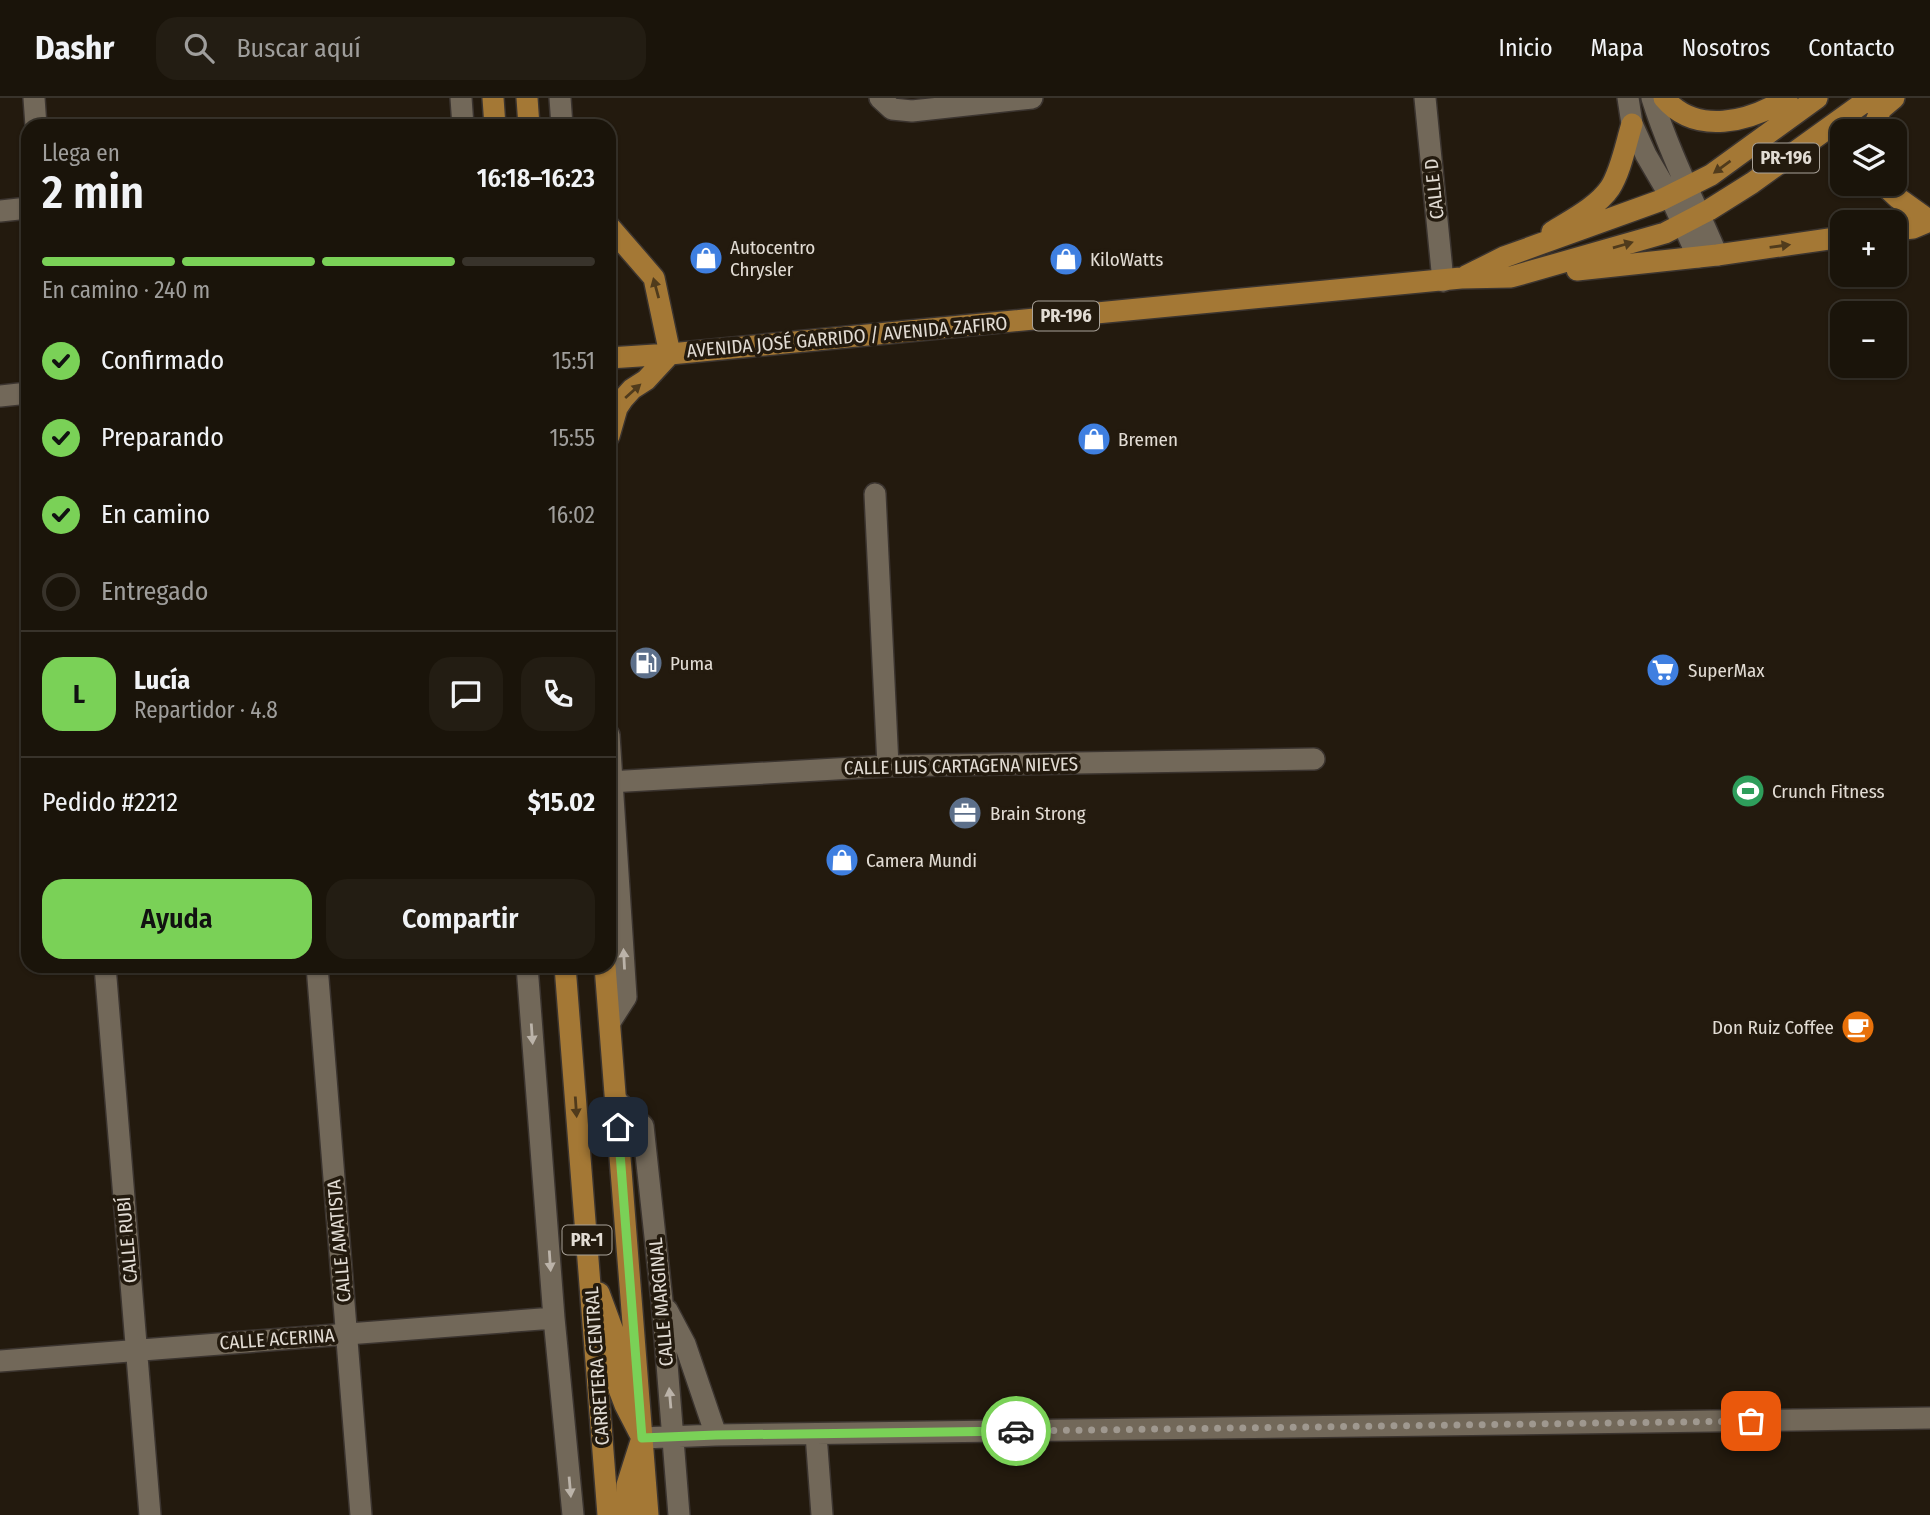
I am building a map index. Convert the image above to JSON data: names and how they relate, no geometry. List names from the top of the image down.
{
  "streets": {
    "main road": [
      "PR-196",
      "AVENIDA JOSÉ GARRIDO / AVENIDA ZAFIRO",
      "PR-1",
      "CARRETERA CENTRAL"
    ],
    "street": [
      "CALLE D",
      "CALLE LUIS CARTAGENA NIEVES",
      "CALLE RUBÍ",
      "CALLE AMATISTA",
      "CALLE MARGINAL",
      "CALLE ACERINA"
    ]
  },
  "crossings": [
    ["CALLE D", "AVENIDA JOSÉ GARRIDO / AVENIDA ZAFIRO"],
    ["CALLE RUBÍ", "CALLE ACERINA"],
    ["CALLE AMATISTA", "CALLE ACERINA"],
    ["CALLE MARGINAL", "CARRETERA CENTRAL"]
  ],
  "places": {
    "shop": [
      "Autocentro Chrysler",
      "KiloWatts",
      "Bremen",
      "Camera Mundi"
    ],
    "fuel station": ["Puma"],
    "supermarket": ["SuperMax"],
    "sports": ["Crunch Fitness"],
    "office": ["Brain Strong"],
    "cafe": ["Don Ruiz Coffee"]
  },
  "page": {
    "header": "Dashr",
    "search": "Buscar aquí",
    "nav": [
      "Inicio",
      "Mapa",
      "Nosotros",
      "Contacto"
    ],
    "map_buttons": ["+", "−"],
    "heading": ["2 min", "Llega en", "16:18–16:23"],
    "panel": [
      "Lucía",
      "Repartidor · 4.8",
      "Pedido #2212",
      "$15.02"
    ],
    "bar": "En camino · 240 m",
    "list": [
      ["Confirmado", "15:51"],
      ["Preparando", "15:55"],
      ["En camino", "16:02"],
      "Entregado"
    ],
    "round": "L",
    "buttons": ["Ayuda", "Compartir"]
  }
}
